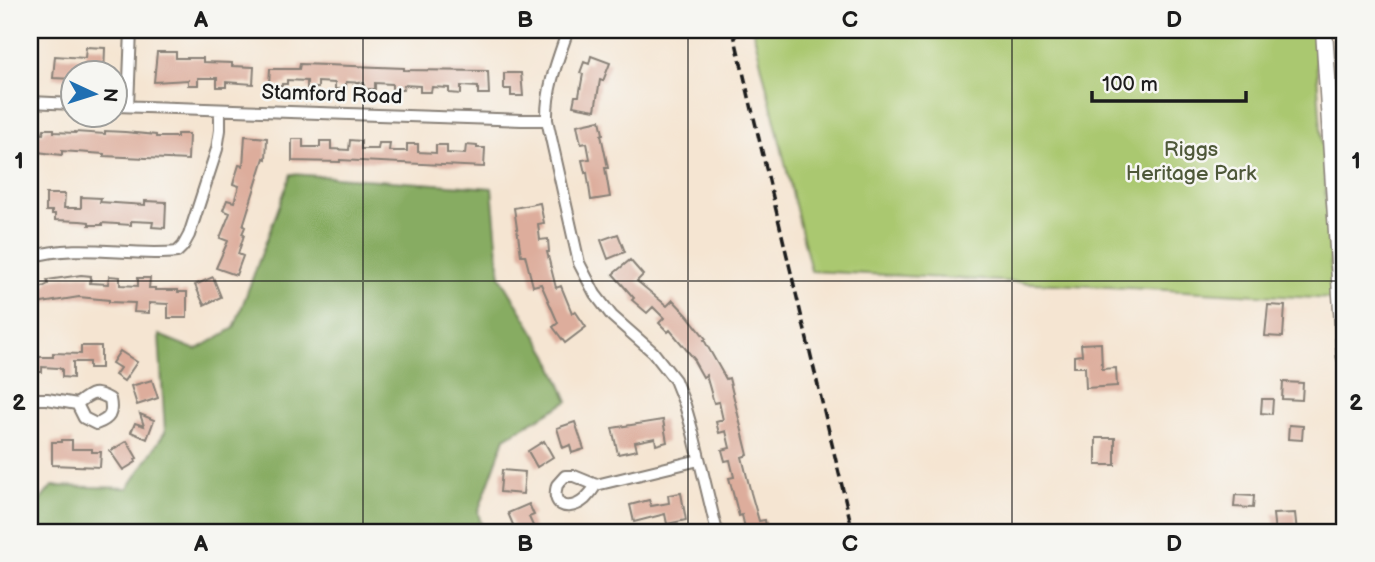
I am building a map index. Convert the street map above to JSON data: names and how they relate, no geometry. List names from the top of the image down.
{
  "streets": {
    "street": ["Stamford Road"]
  },
  "parks": ["Riggs Heritage Park"],
  "scale_bar": "100 m",
  "north": "right",
  "grid": {
    "columns": [
      "A",
      "B",
      "C",
      "D"
    ],
    "rows": ["1", "2"]
  }
}
